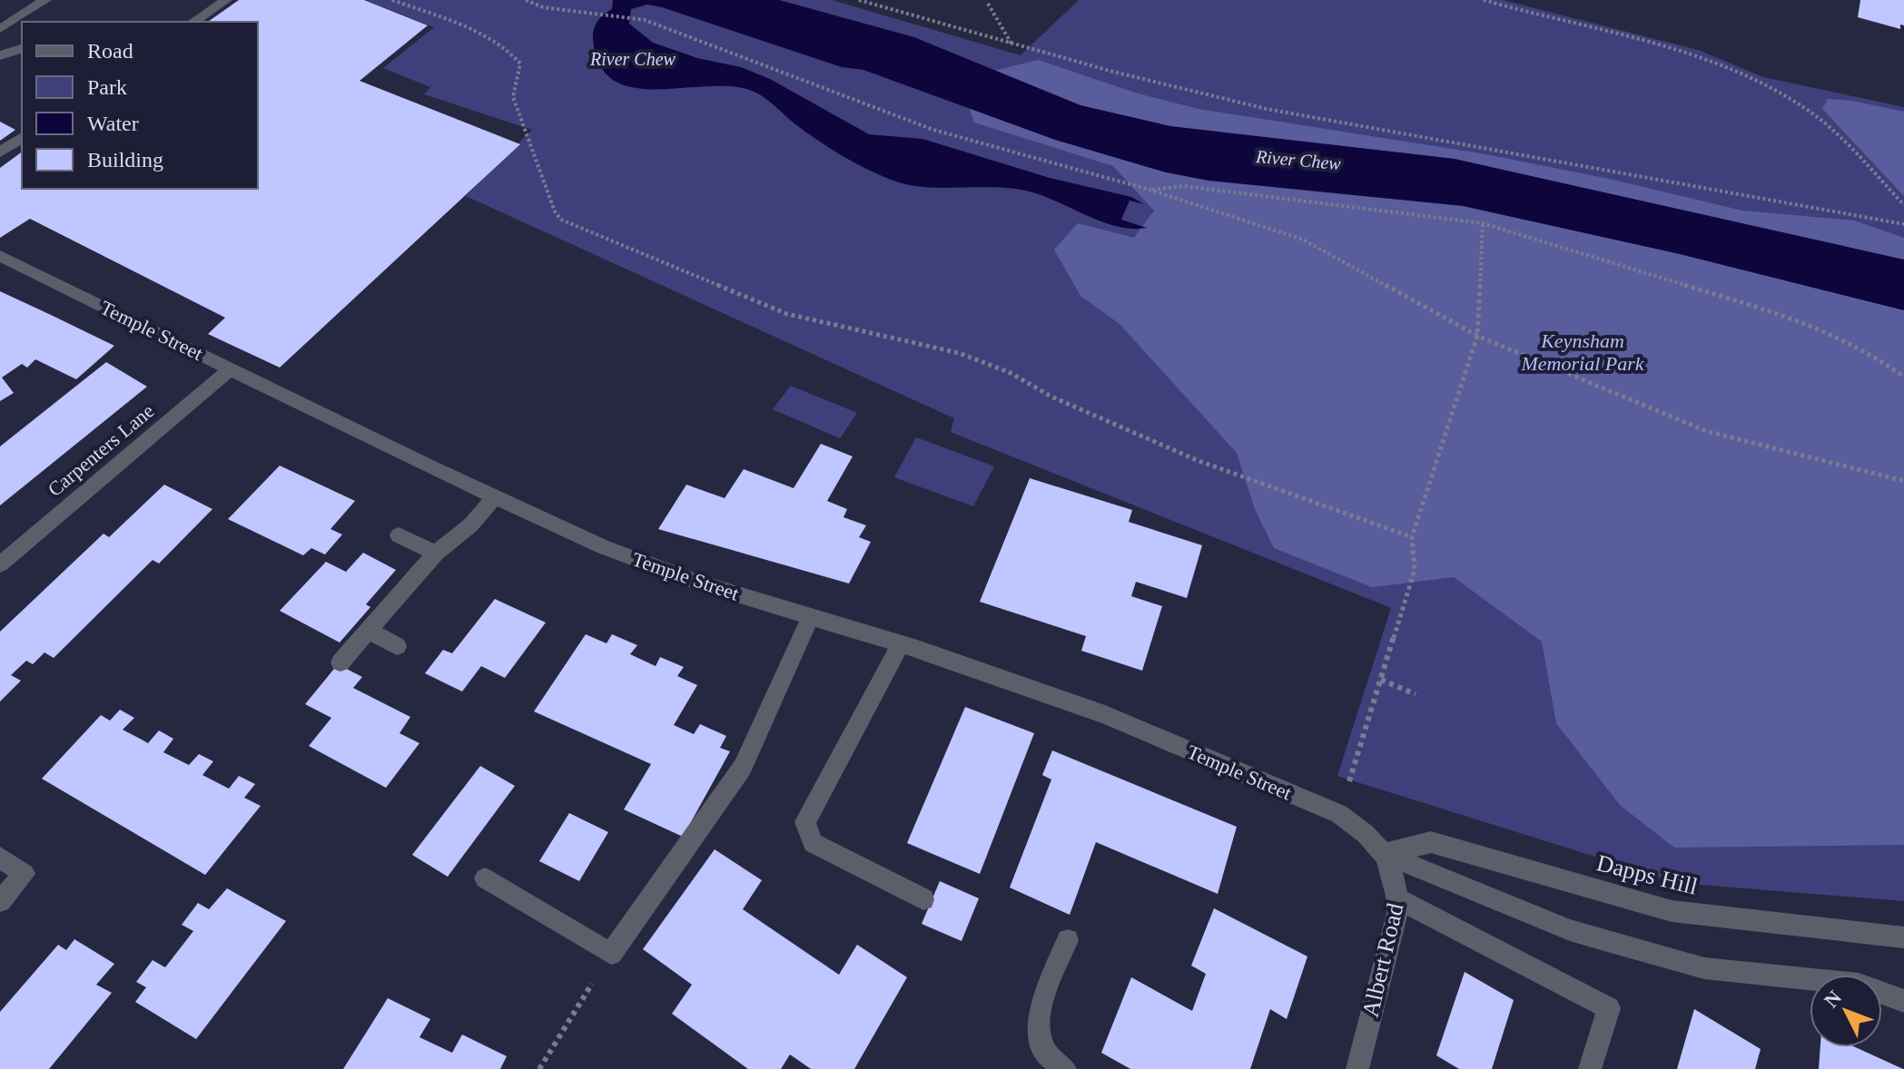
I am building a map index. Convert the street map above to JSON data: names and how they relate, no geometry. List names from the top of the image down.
{
  "streets": {
    "street": [
      "Temple Street",
      "Carpenters Lane",
      "Dapps Hill",
      "Albert Road"
    ]
  },
  "crossings": [
    ["Temple Street", "Carpenters Lane"],
    ["Temple Street", "Dapps Hill"],
    ["Temple Street", "Albert Road"],
    ["Dapps Hill", "Albert Road"]
  ],
  "water": ["River Chew"],
  "parks": ["Keynsham Memorial Park"],
  "legend": [
    "Road",
    "Park",
    "Water",
    "Building"
  ],
  "north": "top left"
}
